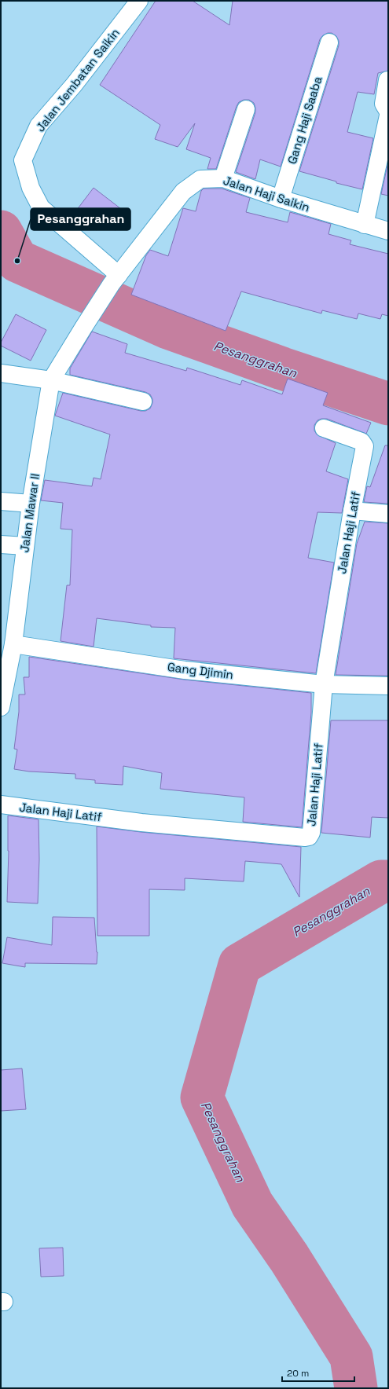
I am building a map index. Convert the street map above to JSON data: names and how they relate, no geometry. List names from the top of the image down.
{
  "streets": {
    "street": [
      "Jalan Jembatan Saikin",
      "Gang Haji Saaba",
      "Jalan Haji Saikin",
      "Jalan Mawar II",
      "Jalan Haji Latif",
      "Gang Djimin"
    ]
  },
  "crossings": [
    ["Jalan Jembatan Saikin", "Jalan Haji Saikin"],
    ["Gang Haji Saaba", "Jalan Haji Saikin"],
    ["Jalan Haji Saikin", "Jalan Mawar II"],
    ["Jalan Mawar II", "Gang Djimin"],
    ["Jalan Haji Latif", "Gang Djimin"]
  ],
  "water": ["Pesanggrahan"],
  "places": ["Pesanggrahan"],
  "scale_bar": "20 m"
}
